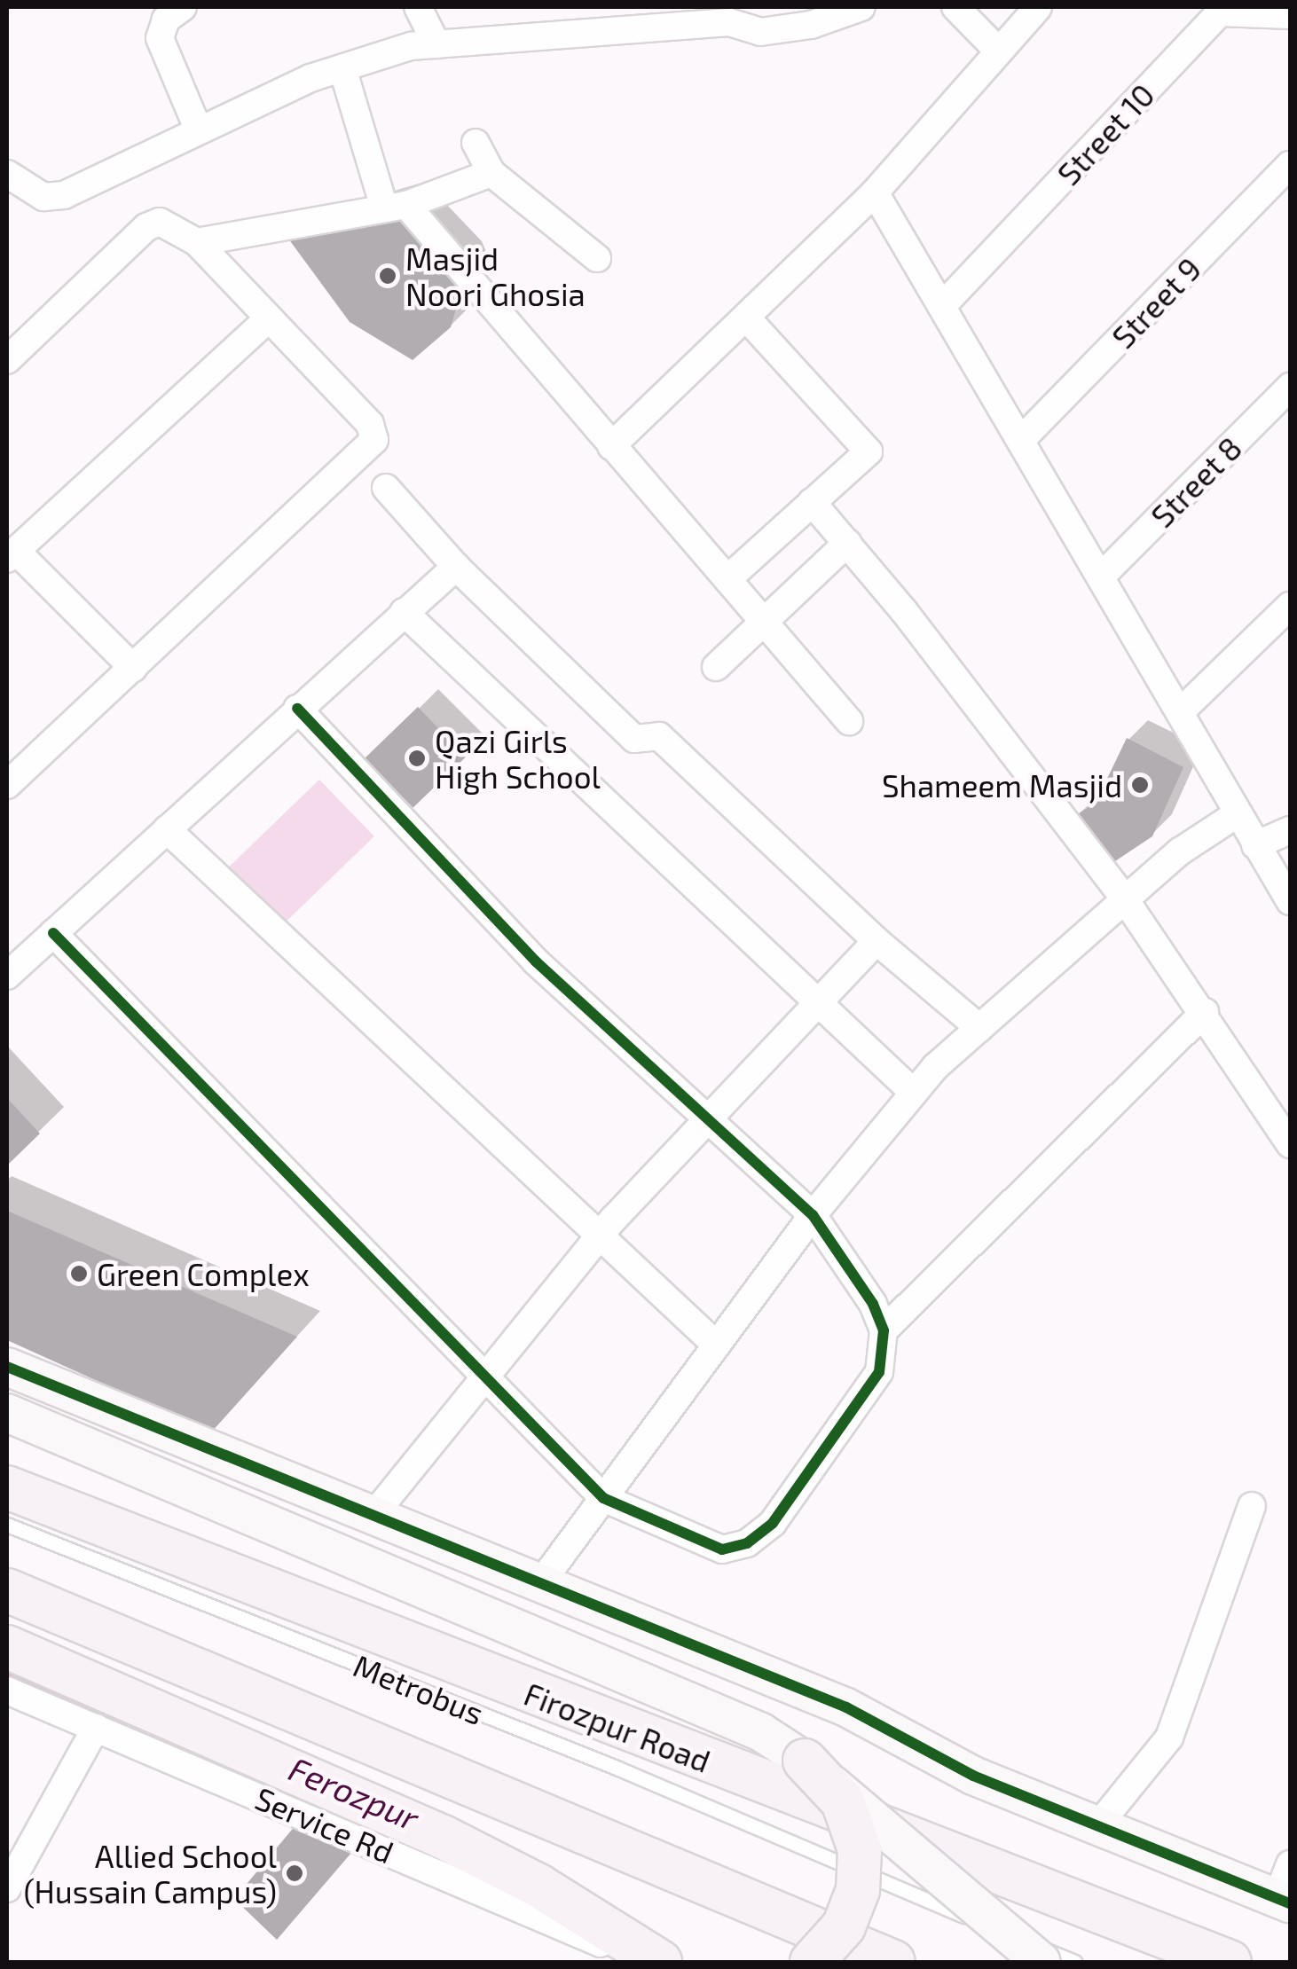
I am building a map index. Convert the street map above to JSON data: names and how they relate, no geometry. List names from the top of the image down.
{
  "streets": {
    "main road": ["Firozpur Road"],
    "street": [
      "Street 10",
      "Street 9",
      "Street 8",
      "Service Rd"
    ],
    "lane": ["Metrobus"]
  },
  "water": ["Ferozpur"],
  "places": [
    "Masjid Noori Ghosia",
    "Qazi Girls High School",
    "Shameem Masjid",
    "Green Complex",
    "Allied School (Hussain Campus)"
  ]
}
